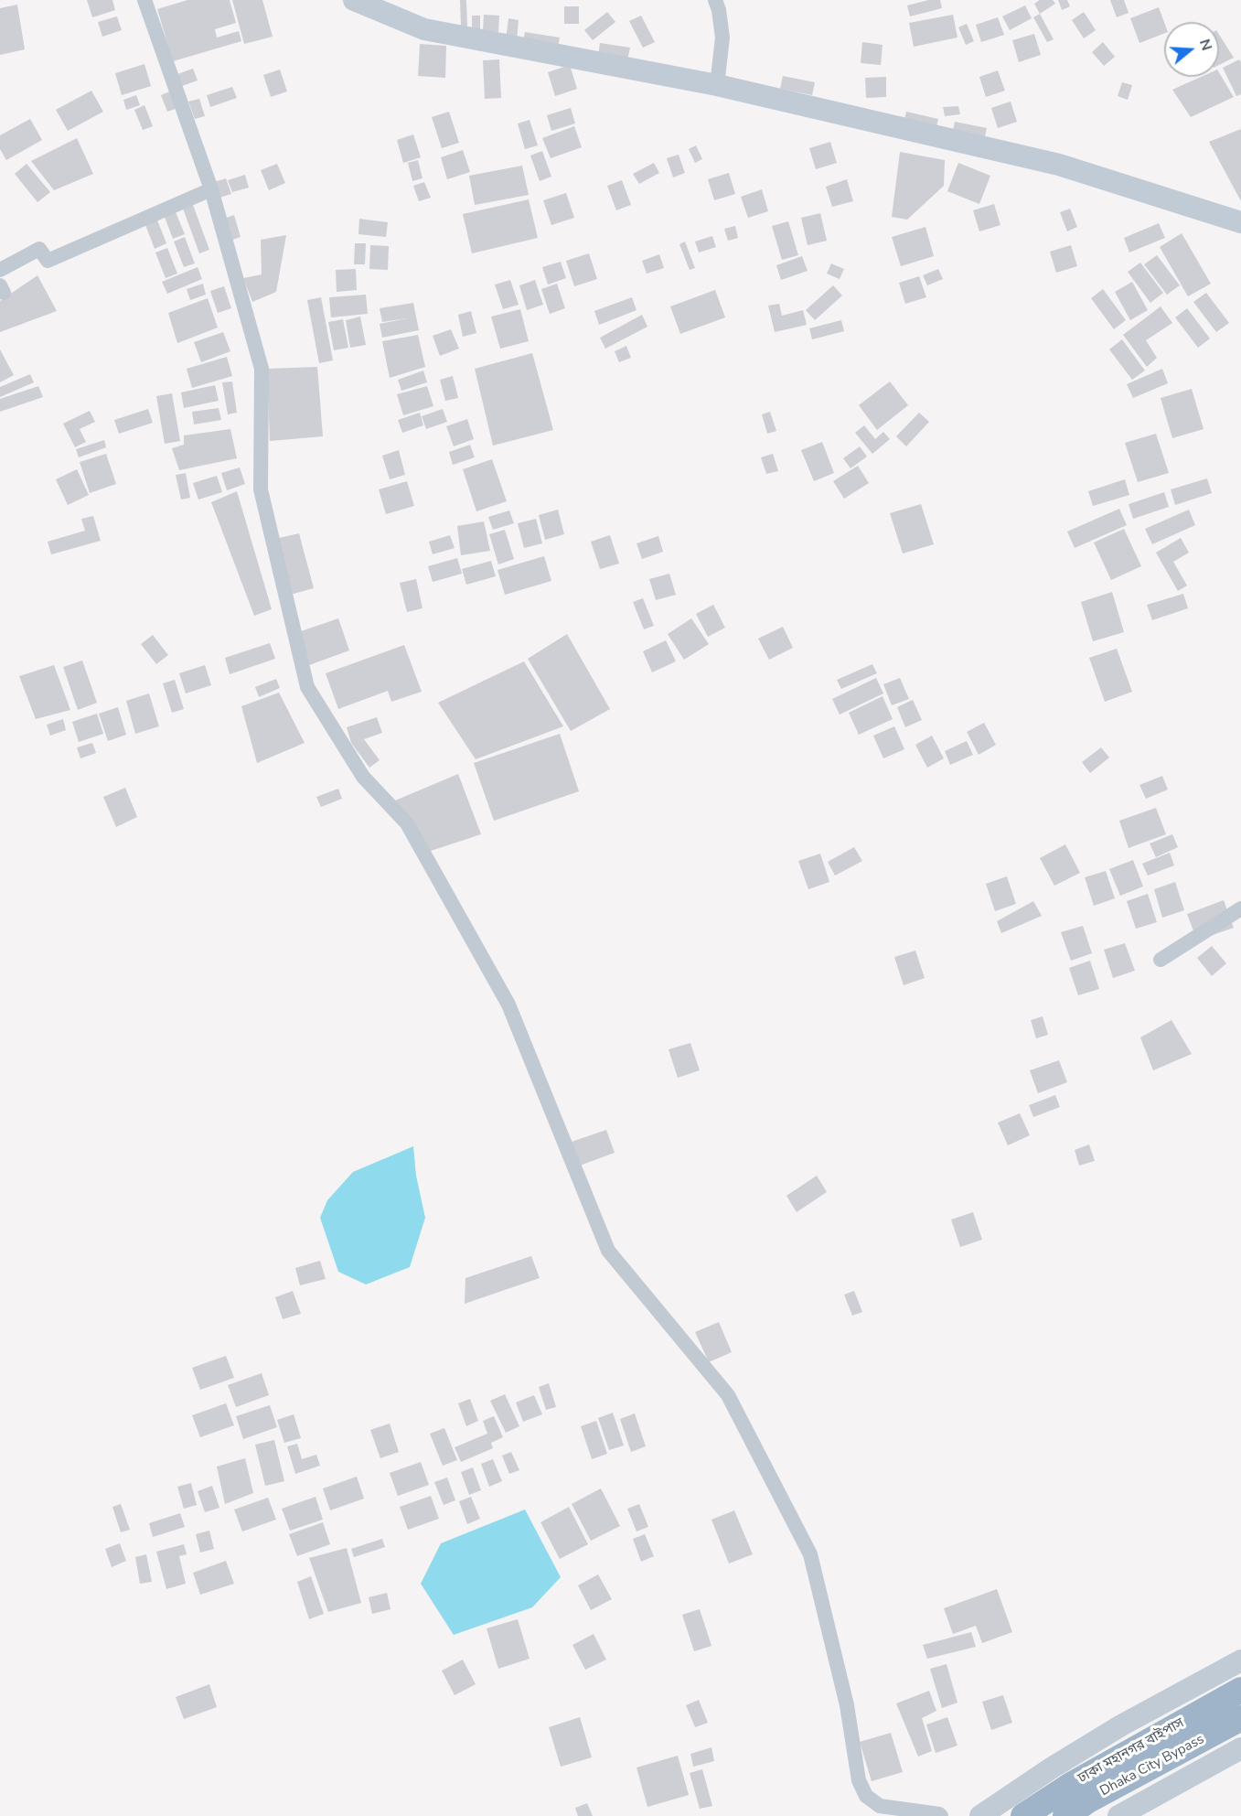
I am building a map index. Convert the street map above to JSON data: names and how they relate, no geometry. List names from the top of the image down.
{
  "streets": {
    "highway": ["ঢাকা মহানগর বাইপাস", "Dhaka City Bypass"]
  },
  "north": "right"
}
